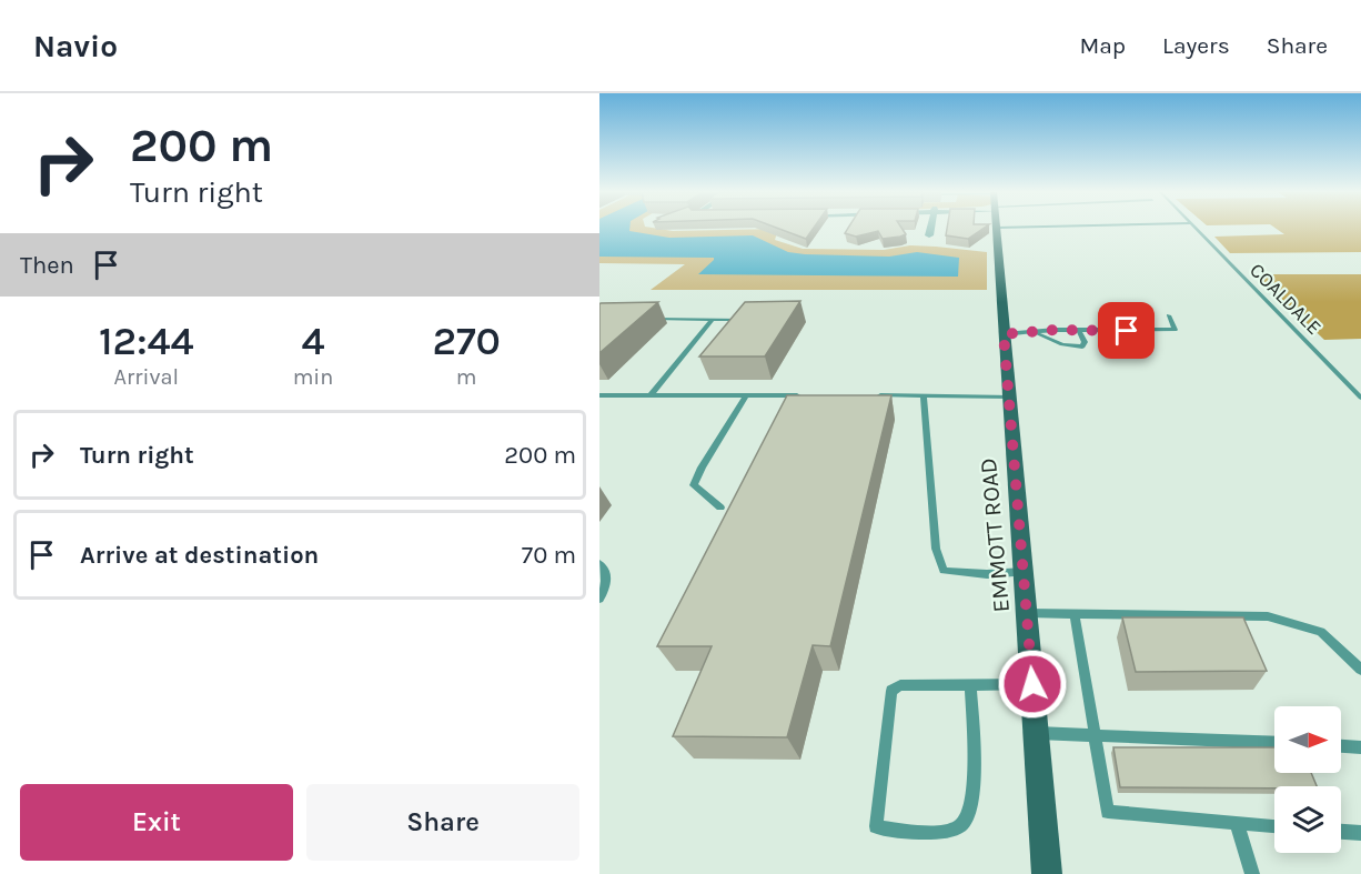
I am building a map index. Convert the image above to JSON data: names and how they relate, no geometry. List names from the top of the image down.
{
  "streets": {
    "street": ["EMMOTT ROAD"],
    "lane": ["COALDALE"]
  },
  "north": "right",
  "page": {
    "header": "Navio",
    "nav": ["Map", "Layers", "Share"],
    "turn": ["200 m", "Turn right"],
    "then": "Then",
    "eta": [
      "12:44",
      "Arrival",
      "4",
      "min",
      "270",
      "m"
    ],
    "list": [
      {
        "name": "Turn right",
        "value": "200 m"
      },
      {
        "name": "Arrive at destination",
        "value": "70 m"
      }
    ],
    "buttons": ["Exit", "Share"]
  }
}
